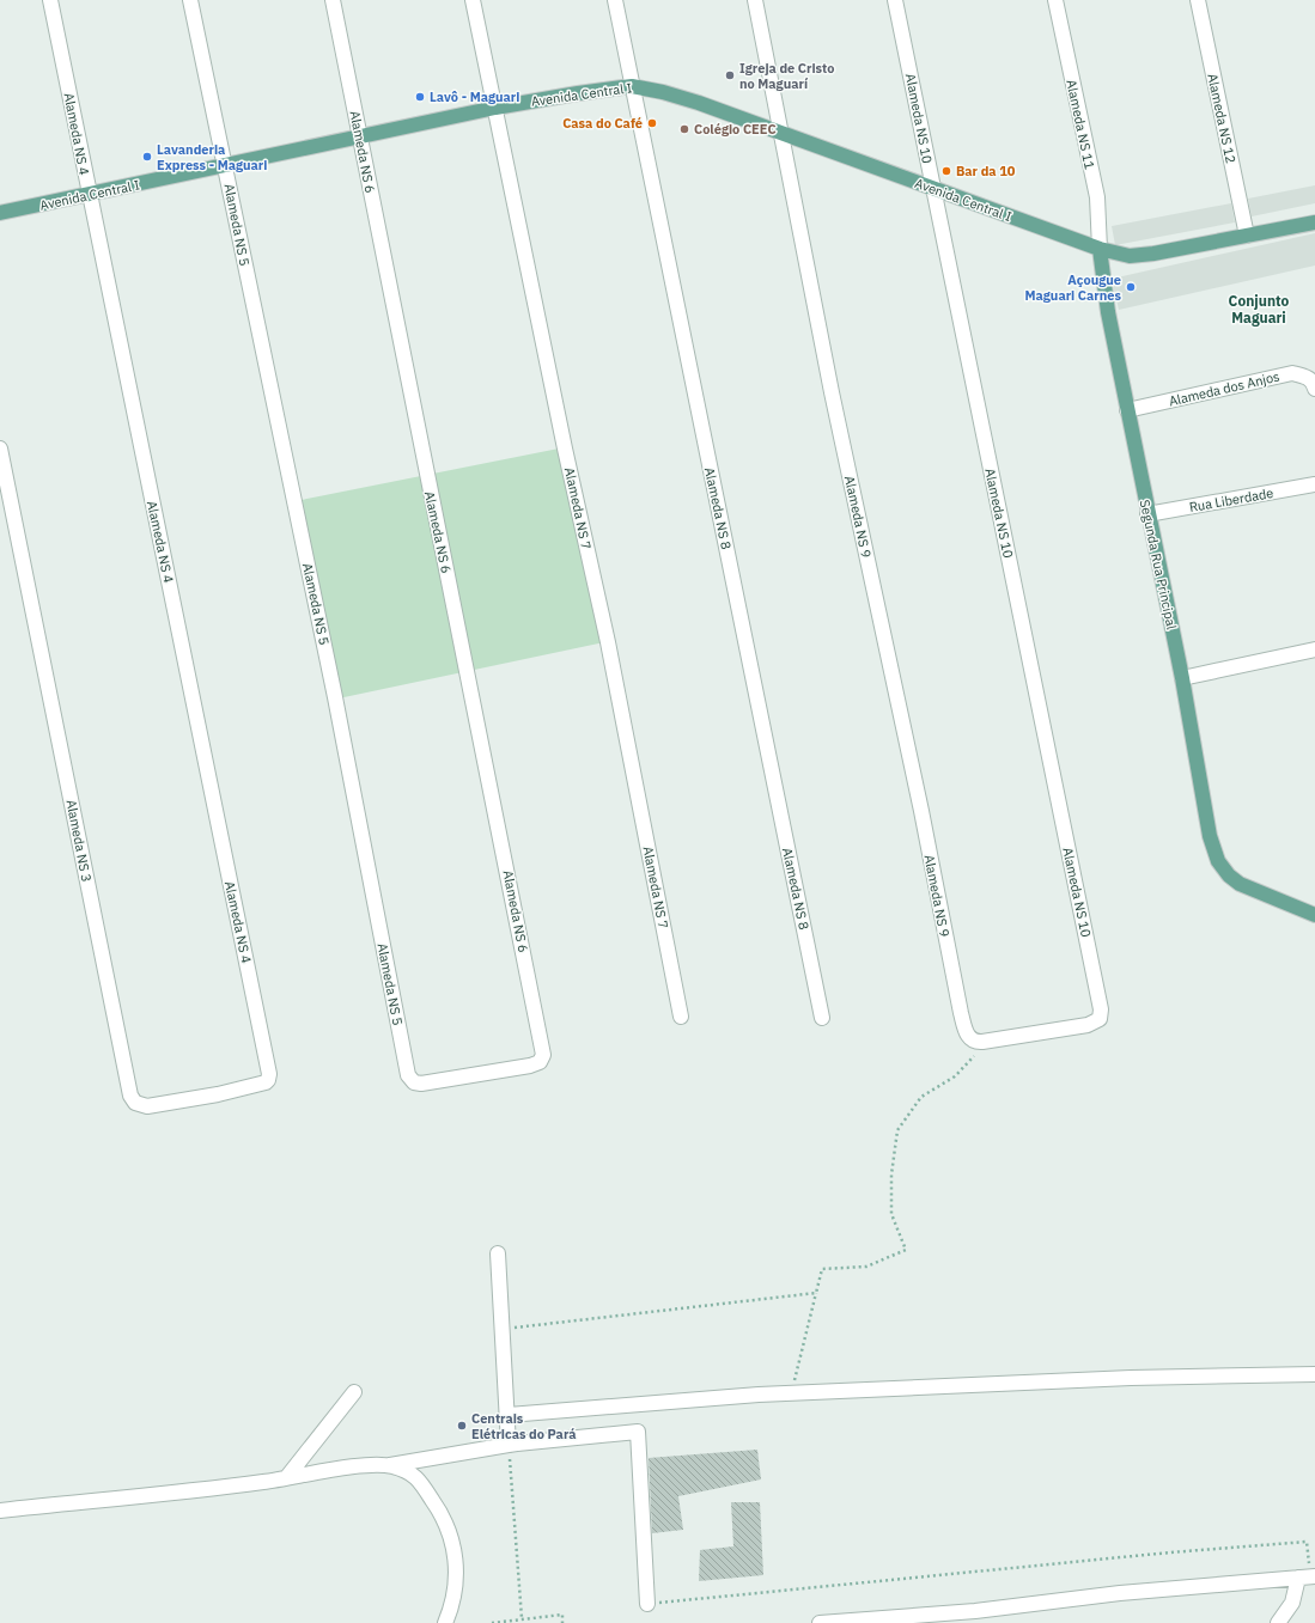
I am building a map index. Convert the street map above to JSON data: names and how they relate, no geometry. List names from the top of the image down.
{
  "streets": {
    "main road": ["Avenida Central I", "Segunda Rua Principal"],
    "street": [
      "Alameda NS 10",
      "Alameda NS 12",
      "Alameda NS 11",
      "Alameda NS 4",
      "Alameda NS 6",
      "Alameda NS 5",
      "Alameda dos Anjos",
      "Rua Liberdade",
      "Alameda NS 7",
      "Alameda NS 8",
      "Alameda NS 9",
      "Alameda NS 3"
    ]
  },
  "crossings": [
    ["Avenida Central I", "Alameda NS 10"],
    ["Avenida Central I", "Alameda NS 12"],
    ["Avenida Central I", "Alameda NS 11"],
    ["Avenida Central I", "Alameda NS 4"],
    ["Avenida Central I", "Alameda NS 6"],
    ["Avenida Central I", "Alameda NS 5"],
    ["Avenida Central I", "Alameda NS 7"],
    ["Avenida Central I", "Alameda NS 8"],
    ["Avenida Central I", "Alameda NS 9"],
    ["Avenida Central I", "Segunda Rua Principal"],
    ["Alameda NS 10", "Alameda NS 9"],
    ["Alameda NS 11", "Segunda Rua Principal"],
    ["Alameda NS 4", "Alameda NS 3"],
    ["Alameda NS 6", "Alameda NS 5"],
    ["Alameda dos Anjos", "Segunda Rua Principal"],
    ["Rua Liberdade", "Segunda Rua Principal"]
  ],
  "districts": ["Conjunto Maguari"],
  "places": [
    "Igreja de Cristo no Maguarí",
    "Lavô - Maguari",
    "Casa do Café",
    "Colégio CEEC",
    "Lavanderia Express - Maguari",
    "Bar da 10",
    "Açougue Maguari Carnes",
    "Centrais Elétricas do Pará"
  ]
}
